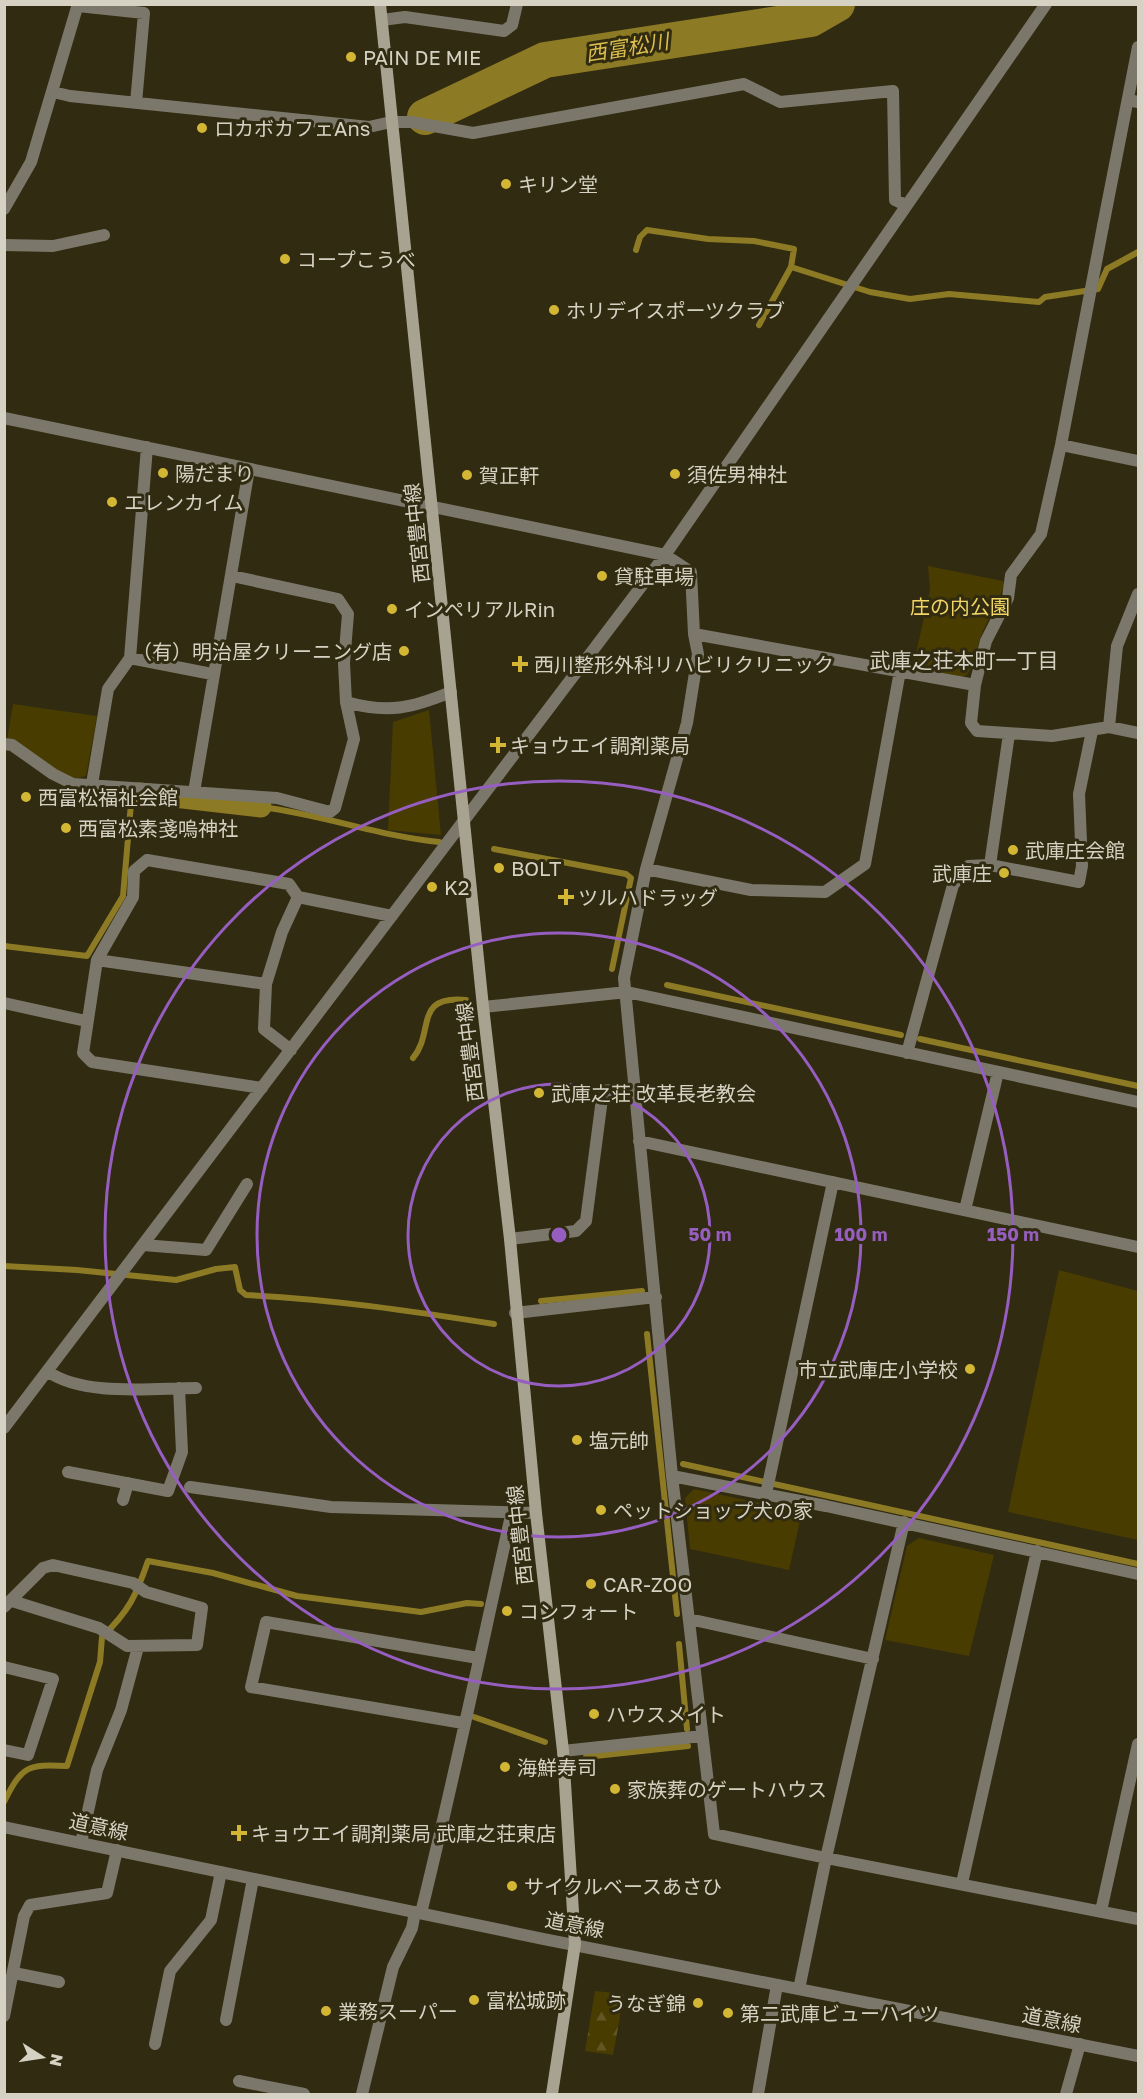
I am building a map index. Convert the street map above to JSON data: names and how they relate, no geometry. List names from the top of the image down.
{
  "streets": {
    "main road": ["西宮豊中線"],
    "street": ["道意線"]
  },
  "crossings": [
    ["西宮豊中線", "道意線"]
  ],
  "districts": ["武庫之荘本町一丁目"],
  "water": ["西富松川"],
  "parks": ["庄の内公園"],
  "places": {
    "other": [
      "PAIN DE MIE",
      "ロカボカフェAns",
      "キリン堂",
      "コープこうべ",
      "ホリデイスポーツクラブ",
      "陽だまり",
      "須佐男神社",
      "賀正軒",
      "エレンカイム",
      "貸駐車場",
      "インペリアルRin",
      "（有）明治屋クリーニング店",
      "西富松福祉会館",
      "西富松素戔嗚神社",
      "武庫庄会館",
      "BOLT",
      "武庫庄",
      "K2",
      "武庫之荘 改革長老教会",
      "市立武庫庄小学校",
      "塩元帥",
      "ペットショップ犬の家",
      "CAR-ZOO",
      "コンフォート",
      "ハウスメイト",
      "海鮮寿司",
      "家族葬のゲートハウス",
      "サイクルベースあさひ",
      "富松城跡",
      "うなぎ錦",
      "業務スーパー",
      "第二武庫ビューハイツ"
    ],
    "health": [
      "西川整形外科リハビリクリニック",
      "キョウエイ調剤薬局",
      "ツルハドラッグ",
      "キョウエイ調剤薬局 武庫之荘東店"
    ]
  },
  "north": "right",
  "rings": ["50 m", "100 m", "150 m"]
}
